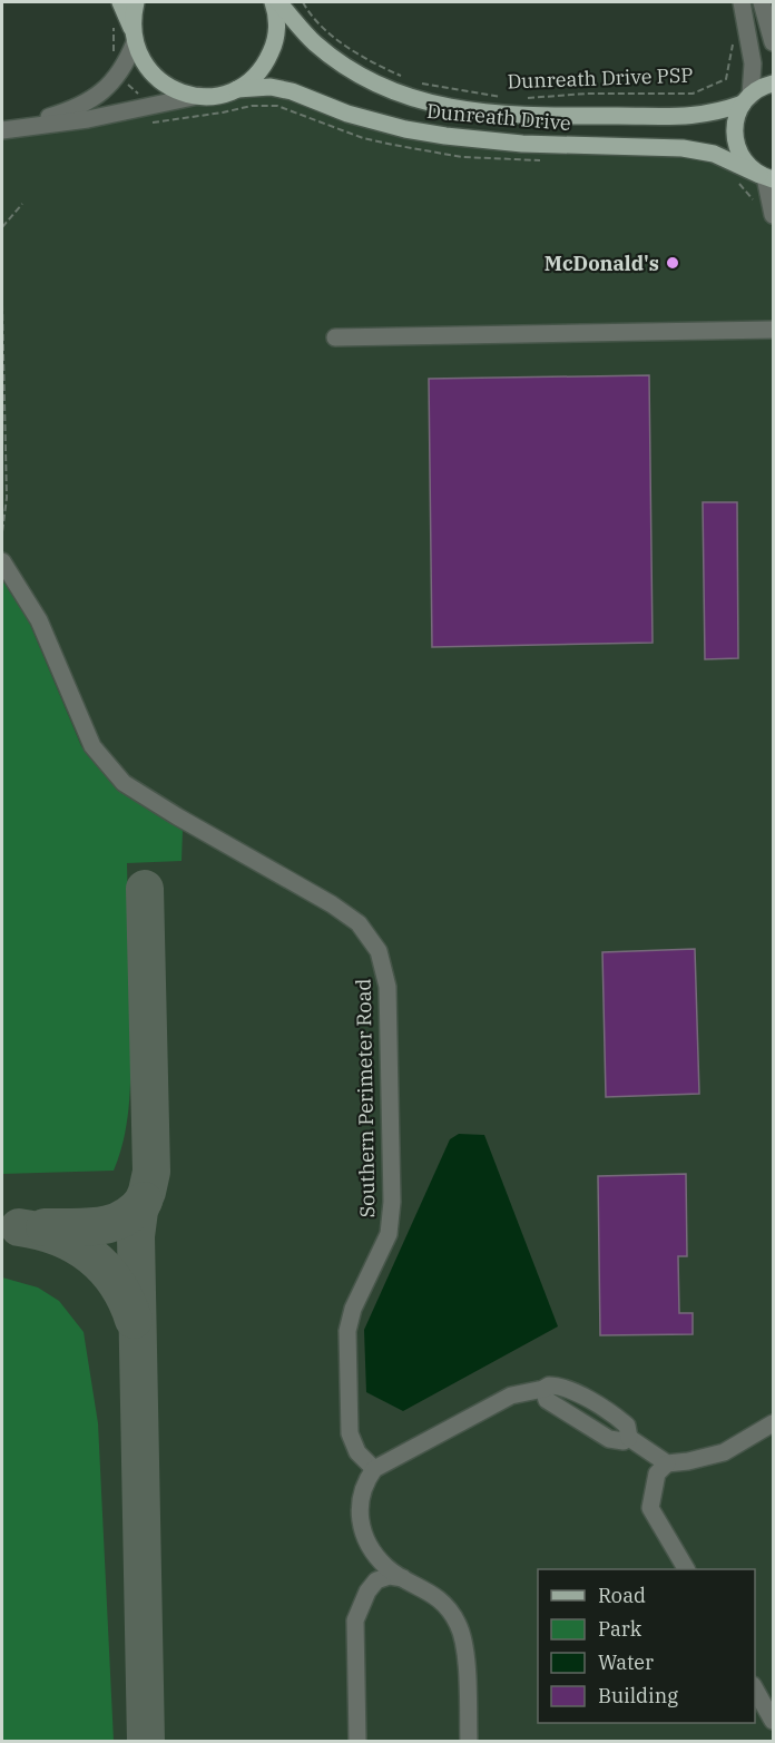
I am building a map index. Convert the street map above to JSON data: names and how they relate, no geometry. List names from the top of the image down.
{
  "streets": {
    "main road": ["Dunreath Drive"],
    "street": ["Southern Perimeter Road"],
    "path": ["Dunreath Drive PSP"]
  },
  "places": ["McDonald's"],
  "legend": [
    "Road",
    "Park",
    "Water",
    "Building"
  ]
}
